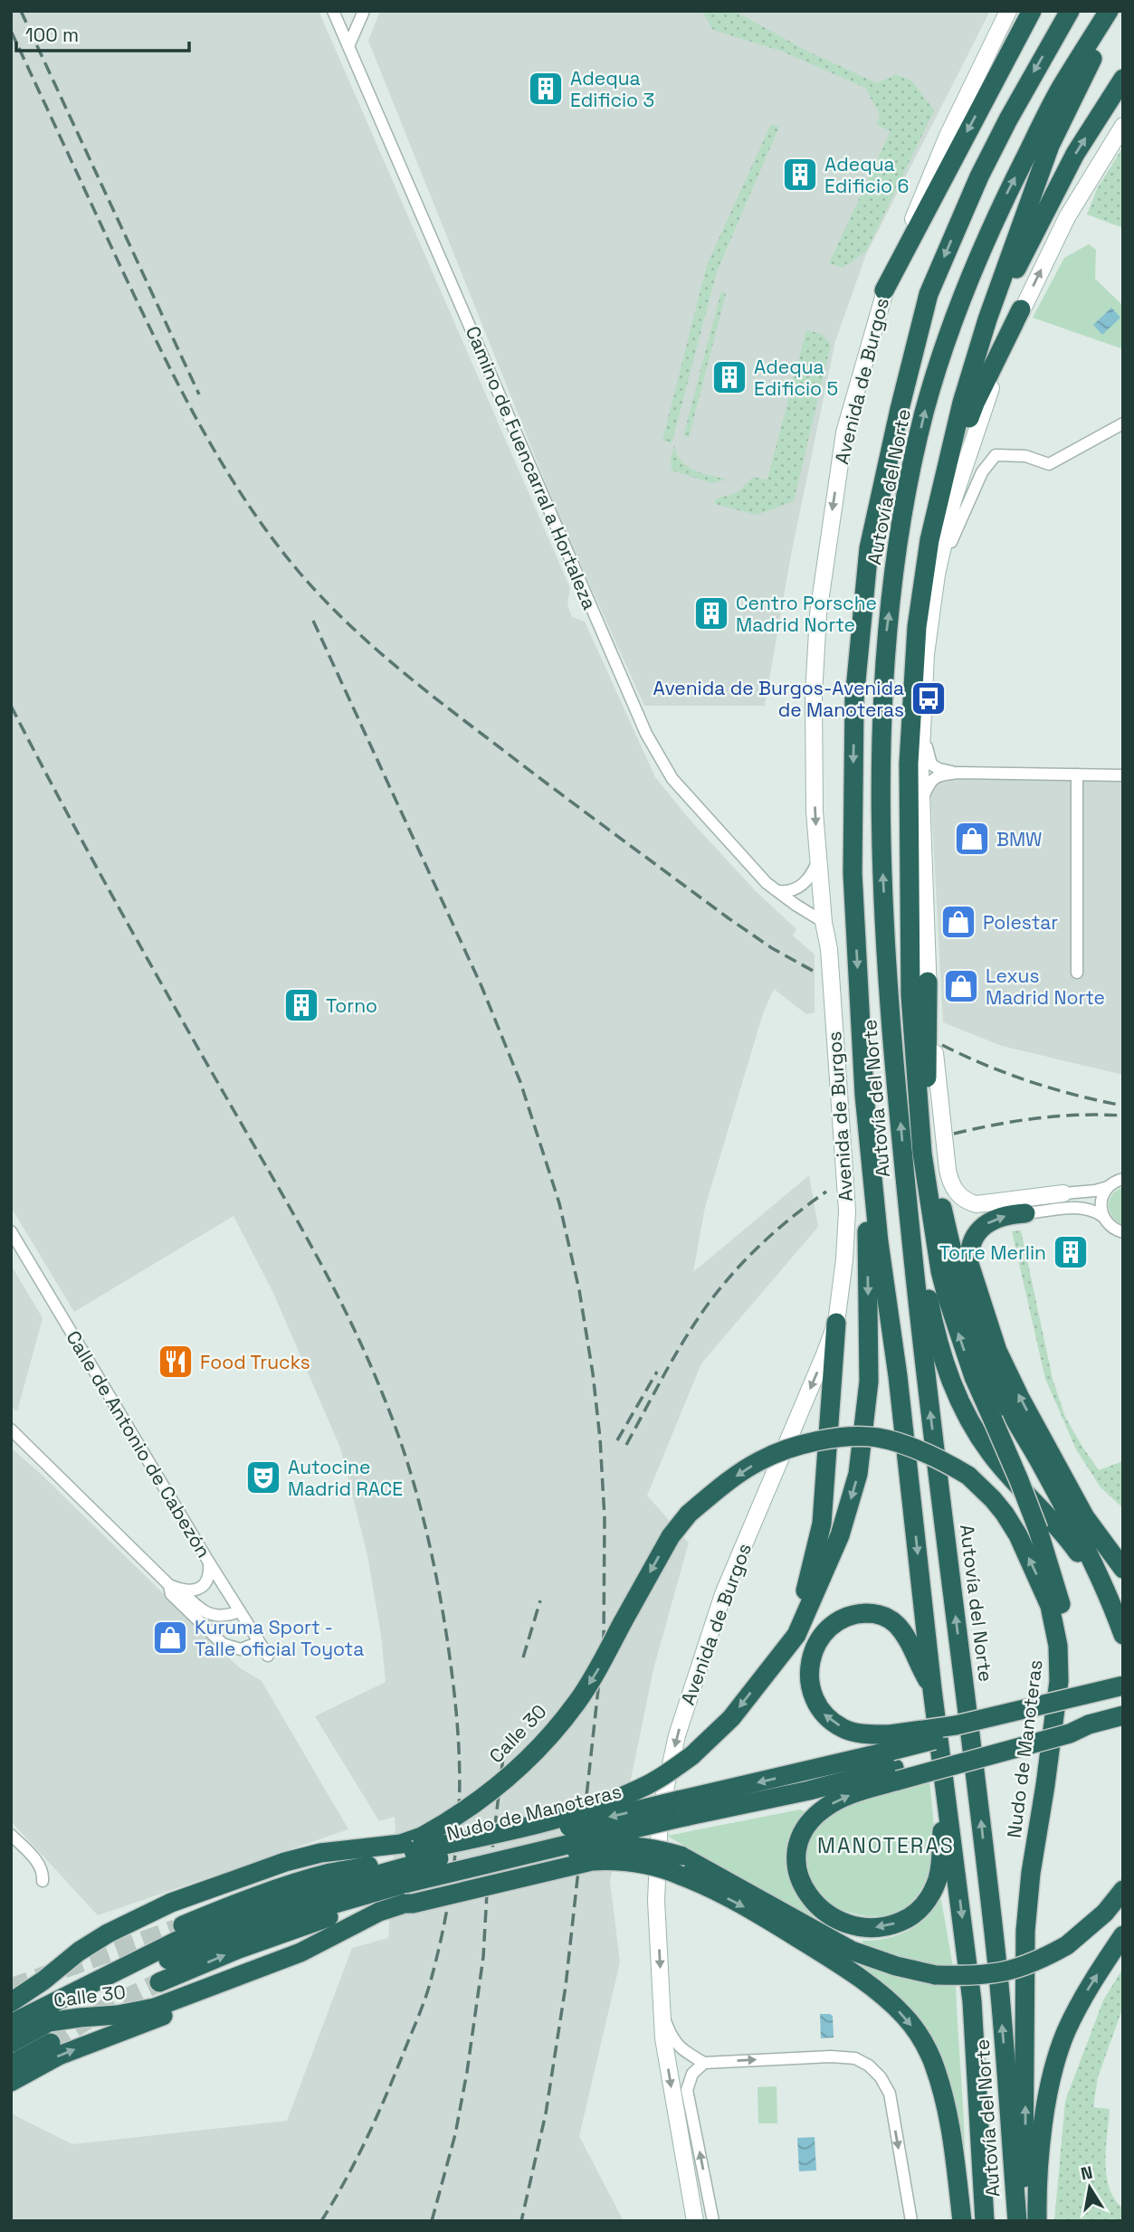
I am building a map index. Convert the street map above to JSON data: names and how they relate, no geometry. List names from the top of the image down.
{
  "streets": {
    "highway": ["Autovía del Norte", "Calle 30", "Nudo de Manoteras"],
    "street": ["Avenida de Burgos", "Camino de Fuencarral a Hortaleza", "Calle de Antonio de Cabezón"]
  },
  "crossings": [
    ["Avenida de Burgos", "Camino de Fuencarral a Hortaleza"],
    ["Autovía del Norte", "Nudo de Manoteras"],
    ["Calle 30", "Nudo de Manoteras"]
  ],
  "districts": ["MANOTERAS"],
  "places": {
    "building": [
      "Adequa Edificio 3",
      "Adequa Edificio 6",
      "Adequa Edificio 5",
      "Centro Porsche Madrid Norte",
      "Torno",
      "Torre Merlin"
    ],
    "bus stop": ["Avenida de Burgos-Avenida de Manoteras"],
    "shop": [
      "BMW",
      "Polestar",
      "Lexus Madrid Norte",
      "Kuruma Sport - Talle oficial Toyota"
    ],
    "restaurant": ["Food Trucks"],
    "theatre": ["Autocine Madrid RACE"]
  },
  "scale_bar": "100 m",
  "north": "top"
}
